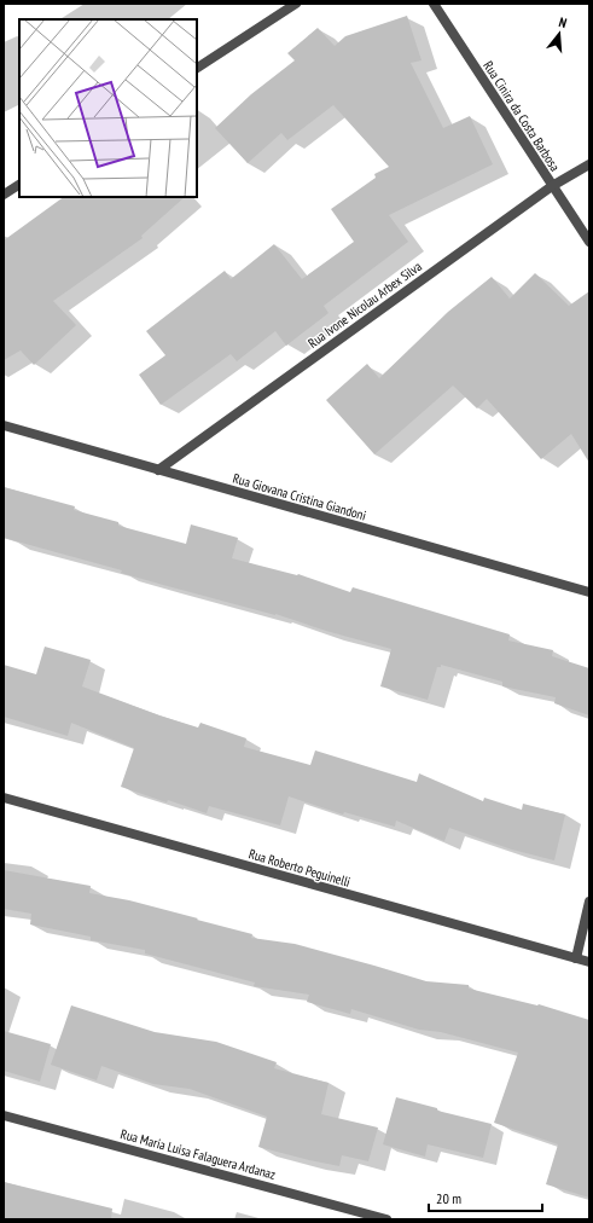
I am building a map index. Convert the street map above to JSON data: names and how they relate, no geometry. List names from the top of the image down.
{
  "streets": {
    "street": [
      "Rua Cinira da Costa Barbosa",
      "Rua Ivone Nicolau Arbex Silva",
      "Rua Giovana Cristina Giandoni",
      "Rua Roberto Peguinelli",
      "Rua Maria Luisa Falaguera Ardanaz"
    ]
  },
  "crossings": [
    ["Rua Cinira da Costa Barbosa", "Rua Ivone Nicolau Arbex Silva"],
    ["Rua Ivone Nicolau Arbex Silva", "Rua Giovana Cristina Giandoni"]
  ],
  "scale_bar": "20 m",
  "north": "top"
}
